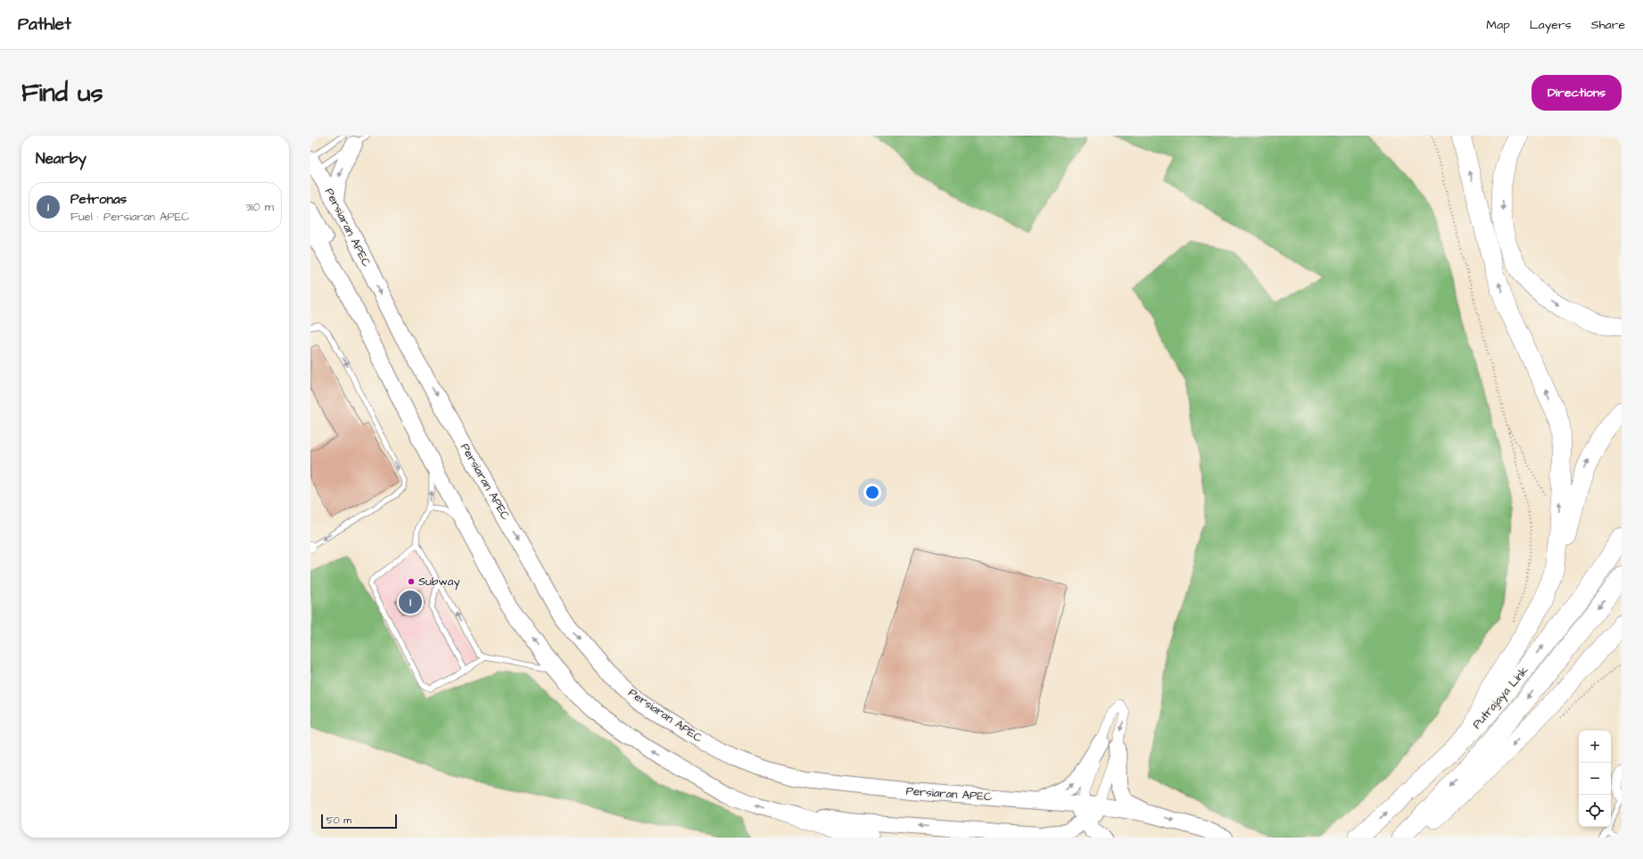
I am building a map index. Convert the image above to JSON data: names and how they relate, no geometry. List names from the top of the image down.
{
  "streets": {
    "highway": ["Putrajaya Link"],
    "main road": ["Persiaran APEC"]
  },
  "places": ["Subway"],
  "scale_bar": "50 m",
  "page": {
    "header": "Pathlet",
    "nav": ["Map", "Layers", "Share"],
    "buttons": "Directions",
    "title": "Find us",
    "heading": "Nearby",
    "list": [
      {
        "mark": "1",
        "name": "Petronas",
        "note": "Fuel · Persiaran APEC",
        "value": "310 m"
      }
    ],
    "pins": "1",
    "map_buttons": ["+", "−"],
    "scale": "50 m"
  }
}
